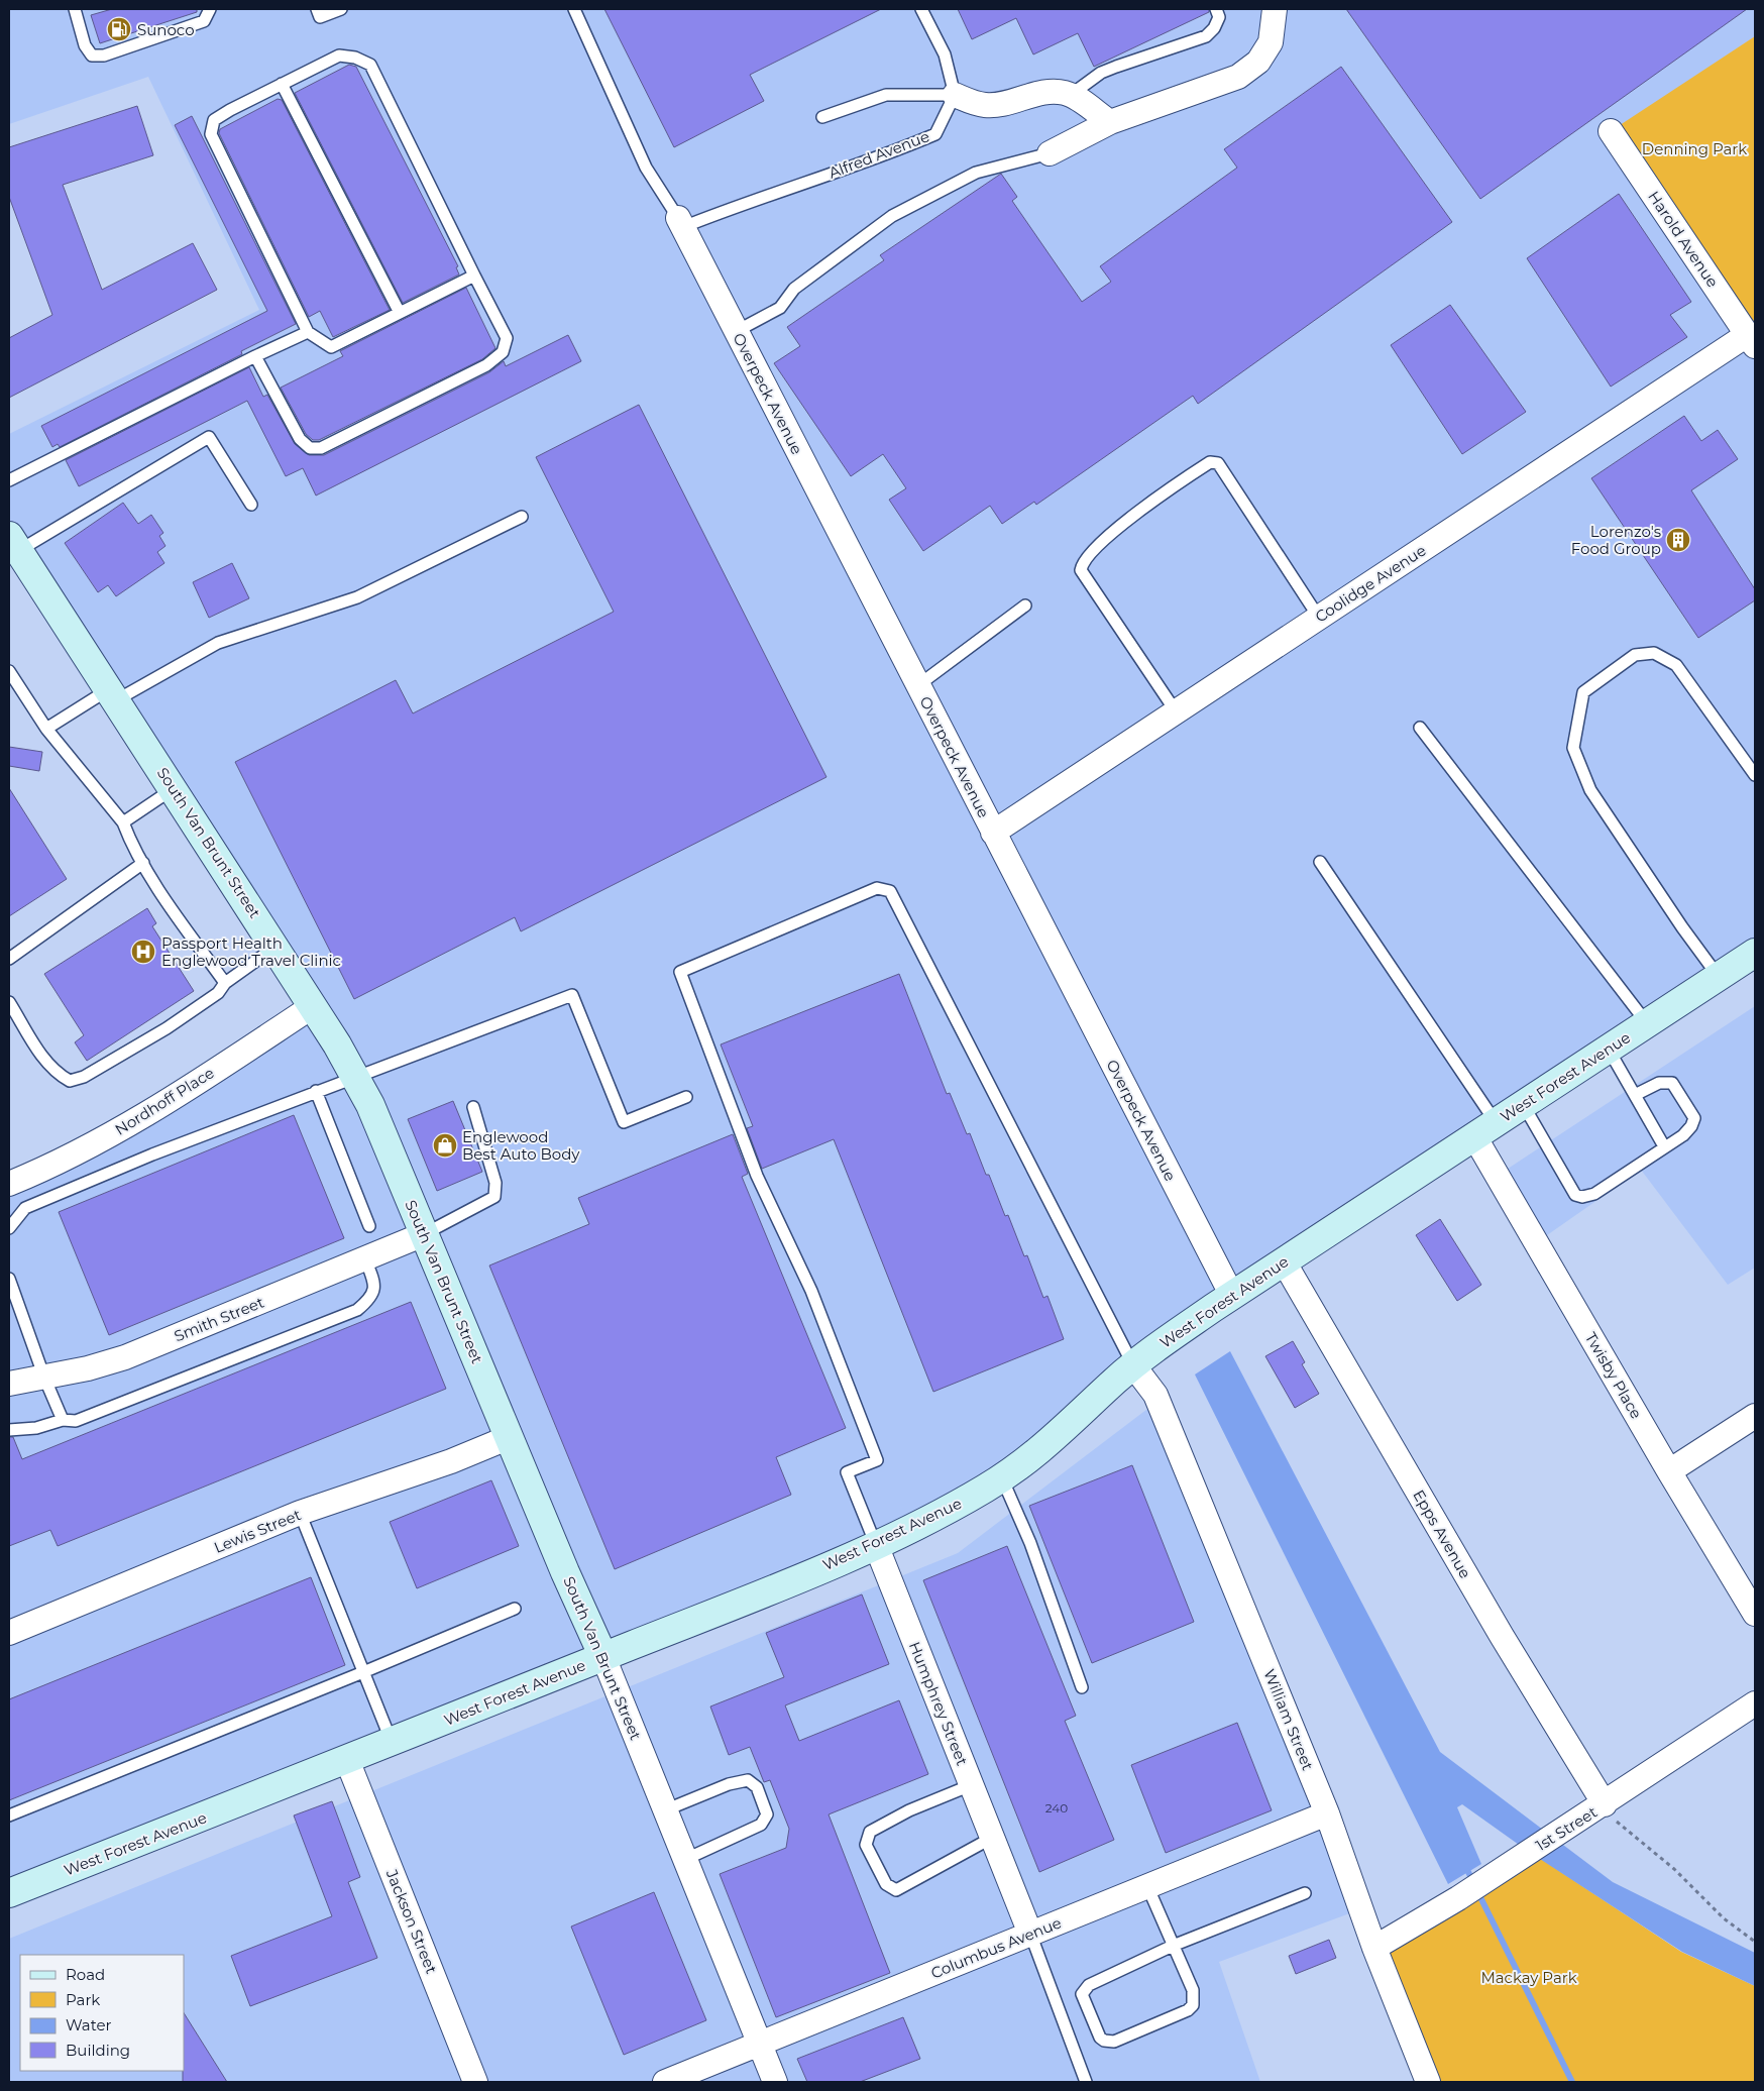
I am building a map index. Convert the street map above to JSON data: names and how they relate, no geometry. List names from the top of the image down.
{
  "streets": {
    "street": [
      "Harold Avenue",
      "Overpeck Avenue",
      "Coolidge Avenue",
      "South Van Brunt Street",
      "West Forest Avenue",
      "Nordhoff Place",
      "Smith Street",
      "Twisby Place",
      "Lewis Street",
      "Epps Avenue",
      "Humphrey Street",
      "William Street",
      "1st Street",
      "Jackson Street",
      "Columbus Avenue"
    ],
    "lane": ["Alfred Avenue"]
  },
  "crossings": [
    ["Alfred Avenue", "Overpeck Avenue"],
    ["Harold Avenue", "Coolidge Avenue"],
    ["Overpeck Avenue", "Coolidge Avenue"],
    ["Overpeck Avenue", "West Forest Avenue"],
    ["South Van Brunt Street", "West Forest Avenue"],
    ["South Van Brunt Street", "Nordhoff Place"],
    ["South Van Brunt Street", "Smith Street"],
    ["South Van Brunt Street", "Lewis Street"],
    ["South Van Brunt Street", "Columbus Avenue"],
    ["West Forest Avenue", "Twisby Place"],
    ["West Forest Avenue", "Epps Avenue"],
    ["West Forest Avenue", "Humphrey Street"],
    ["West Forest Avenue", "William Street"],
    ["West Forest Avenue", "Jackson Street"],
    ["Epps Avenue", "1st Street"],
    ["Humphrey Street", "William Street"],
    ["Humphrey Street", "Columbus Avenue"],
    ["William Street", "1st Street"],
    ["William Street", "Columbus Avenue"]
  ],
  "parks": ["Denning Park", "Mackay Park"],
  "places": {
    "fuel station": ["Sunoco"],
    "building": ["Lorenzo's Food Group"],
    "hospital": ["Passport Health Englewood Travel Clinic"],
    "shop": ["Englewood Best Auto Body"]
  },
  "house_numbers": ["240"],
  "legend": [
    "Road",
    "Park",
    "Water",
    "Building"
  ]
}
